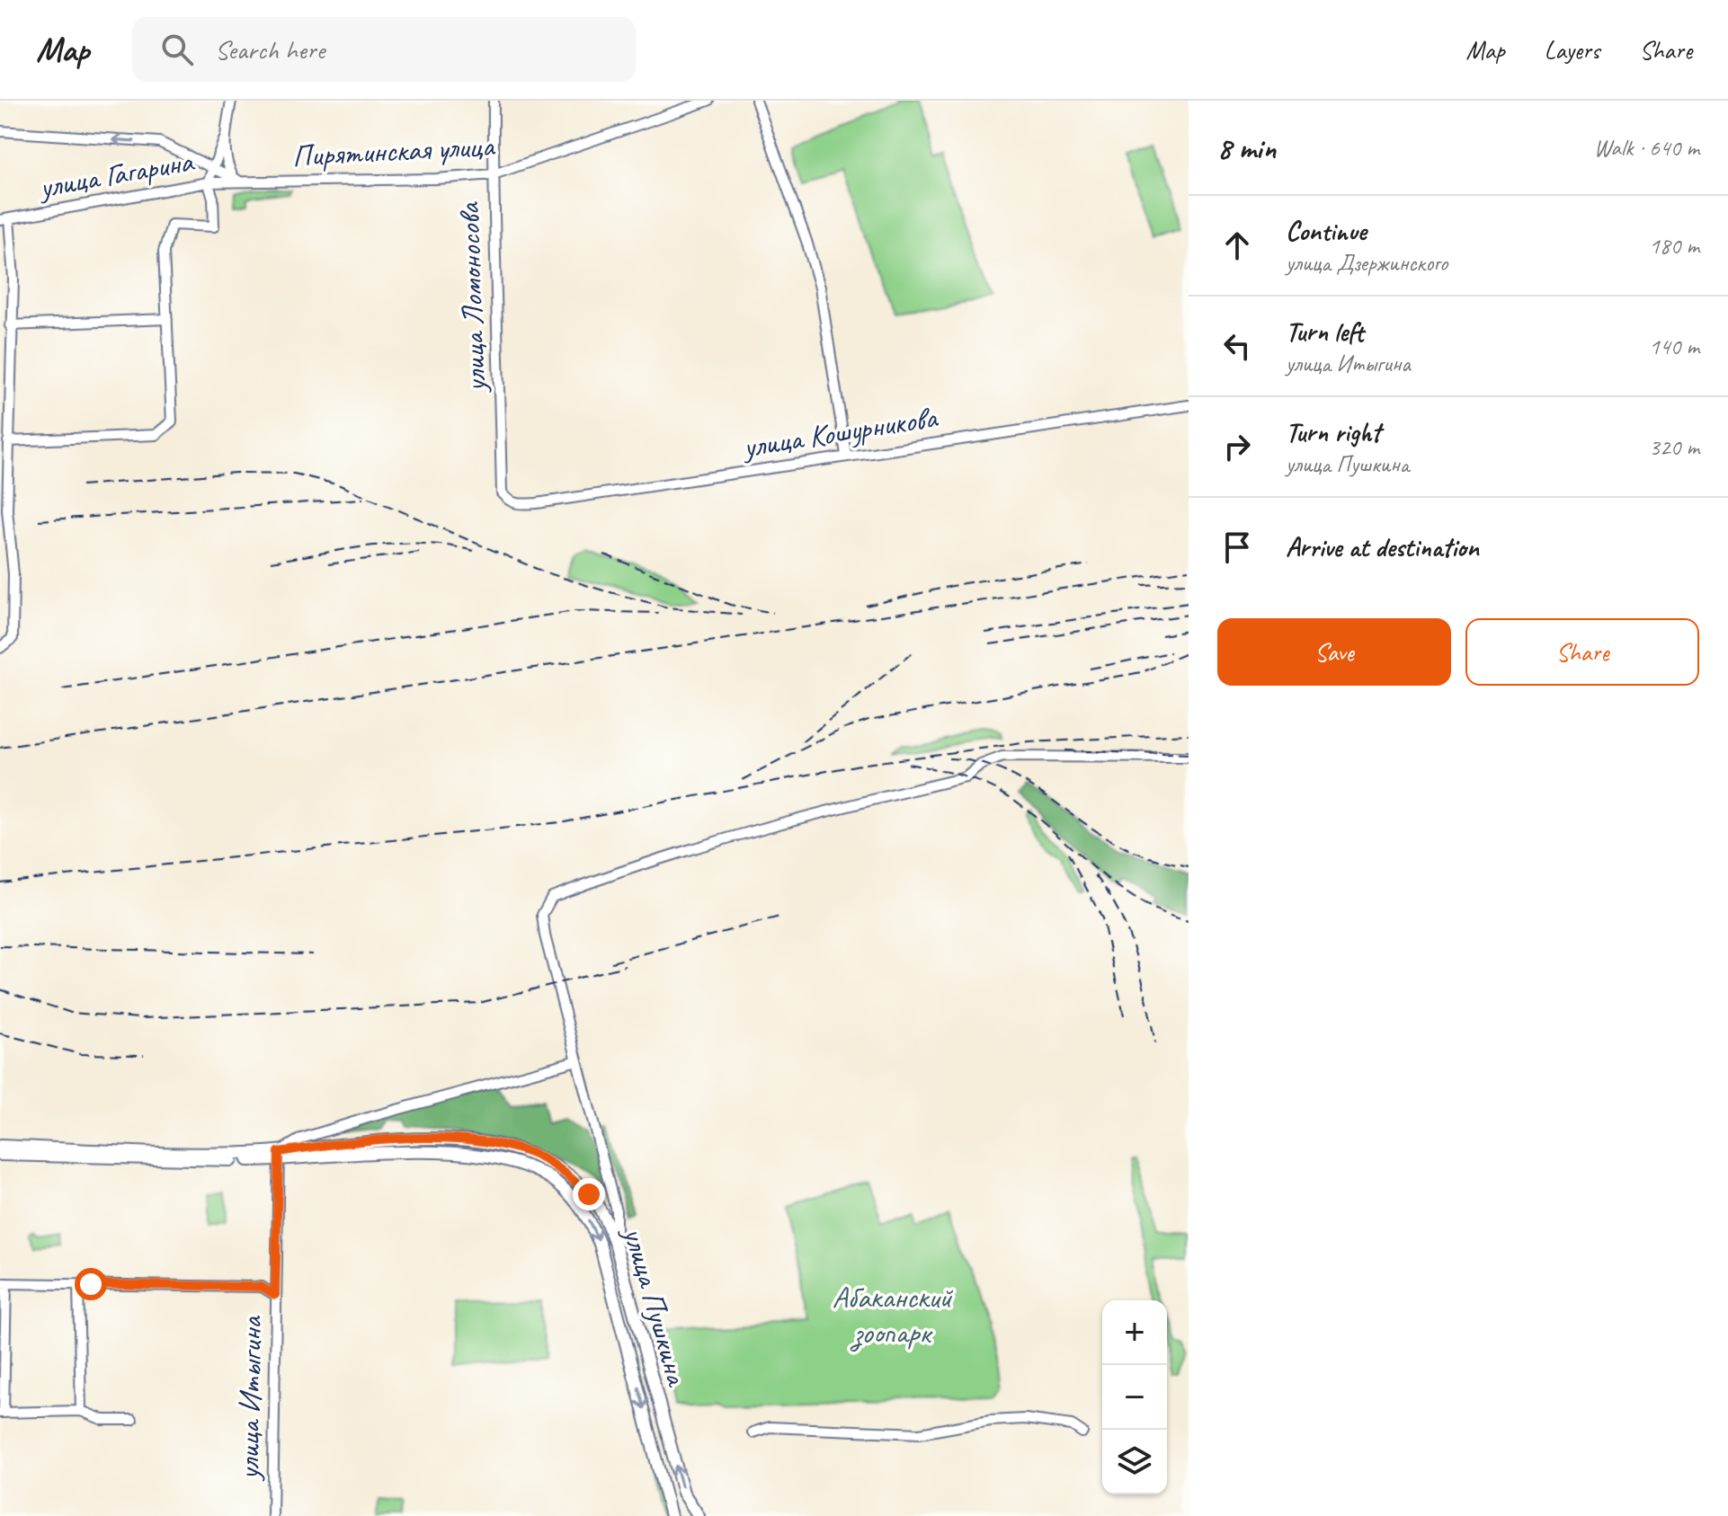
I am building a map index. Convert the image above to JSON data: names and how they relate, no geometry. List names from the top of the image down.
{
  "streets": {
    "main road": ["улица Пушкина"],
    "street": [
      "Пирятинская улица",
      "улица Гагарина",
      "улица Ломоносова",
      "улица Кошурникова",
      "улица Итыгина"
    ]
  },
  "crossings": [
    ["Пирятинская улица", "улица Гагарина"],
    ["Пирятинская улица", "улица Ломоносова"],
    ["улица Ломоносова", "улица Кошурникова"],
    ["улица Пушкина", "улица Итыгина"]
  ],
  "parks": ["Абаканский зоопарк"],
  "page": {
    "header": "Map",
    "search": "Search here",
    "nav": ["Map", "Layers", "Share"],
    "heading": ["8 min", "Walk · 640 m"],
    "list": [
      ["Continue", "улица Дзержинского", "180 m"],
      ["Turn left", "улица Итыгина", "140 m"],
      ["Turn right", "улица Пушкина", "320 m"],
      "Arrive at destination"
    ],
    "buttons": ["Save", "Share"],
    "map_buttons": ["+", "−"]
  }
}
